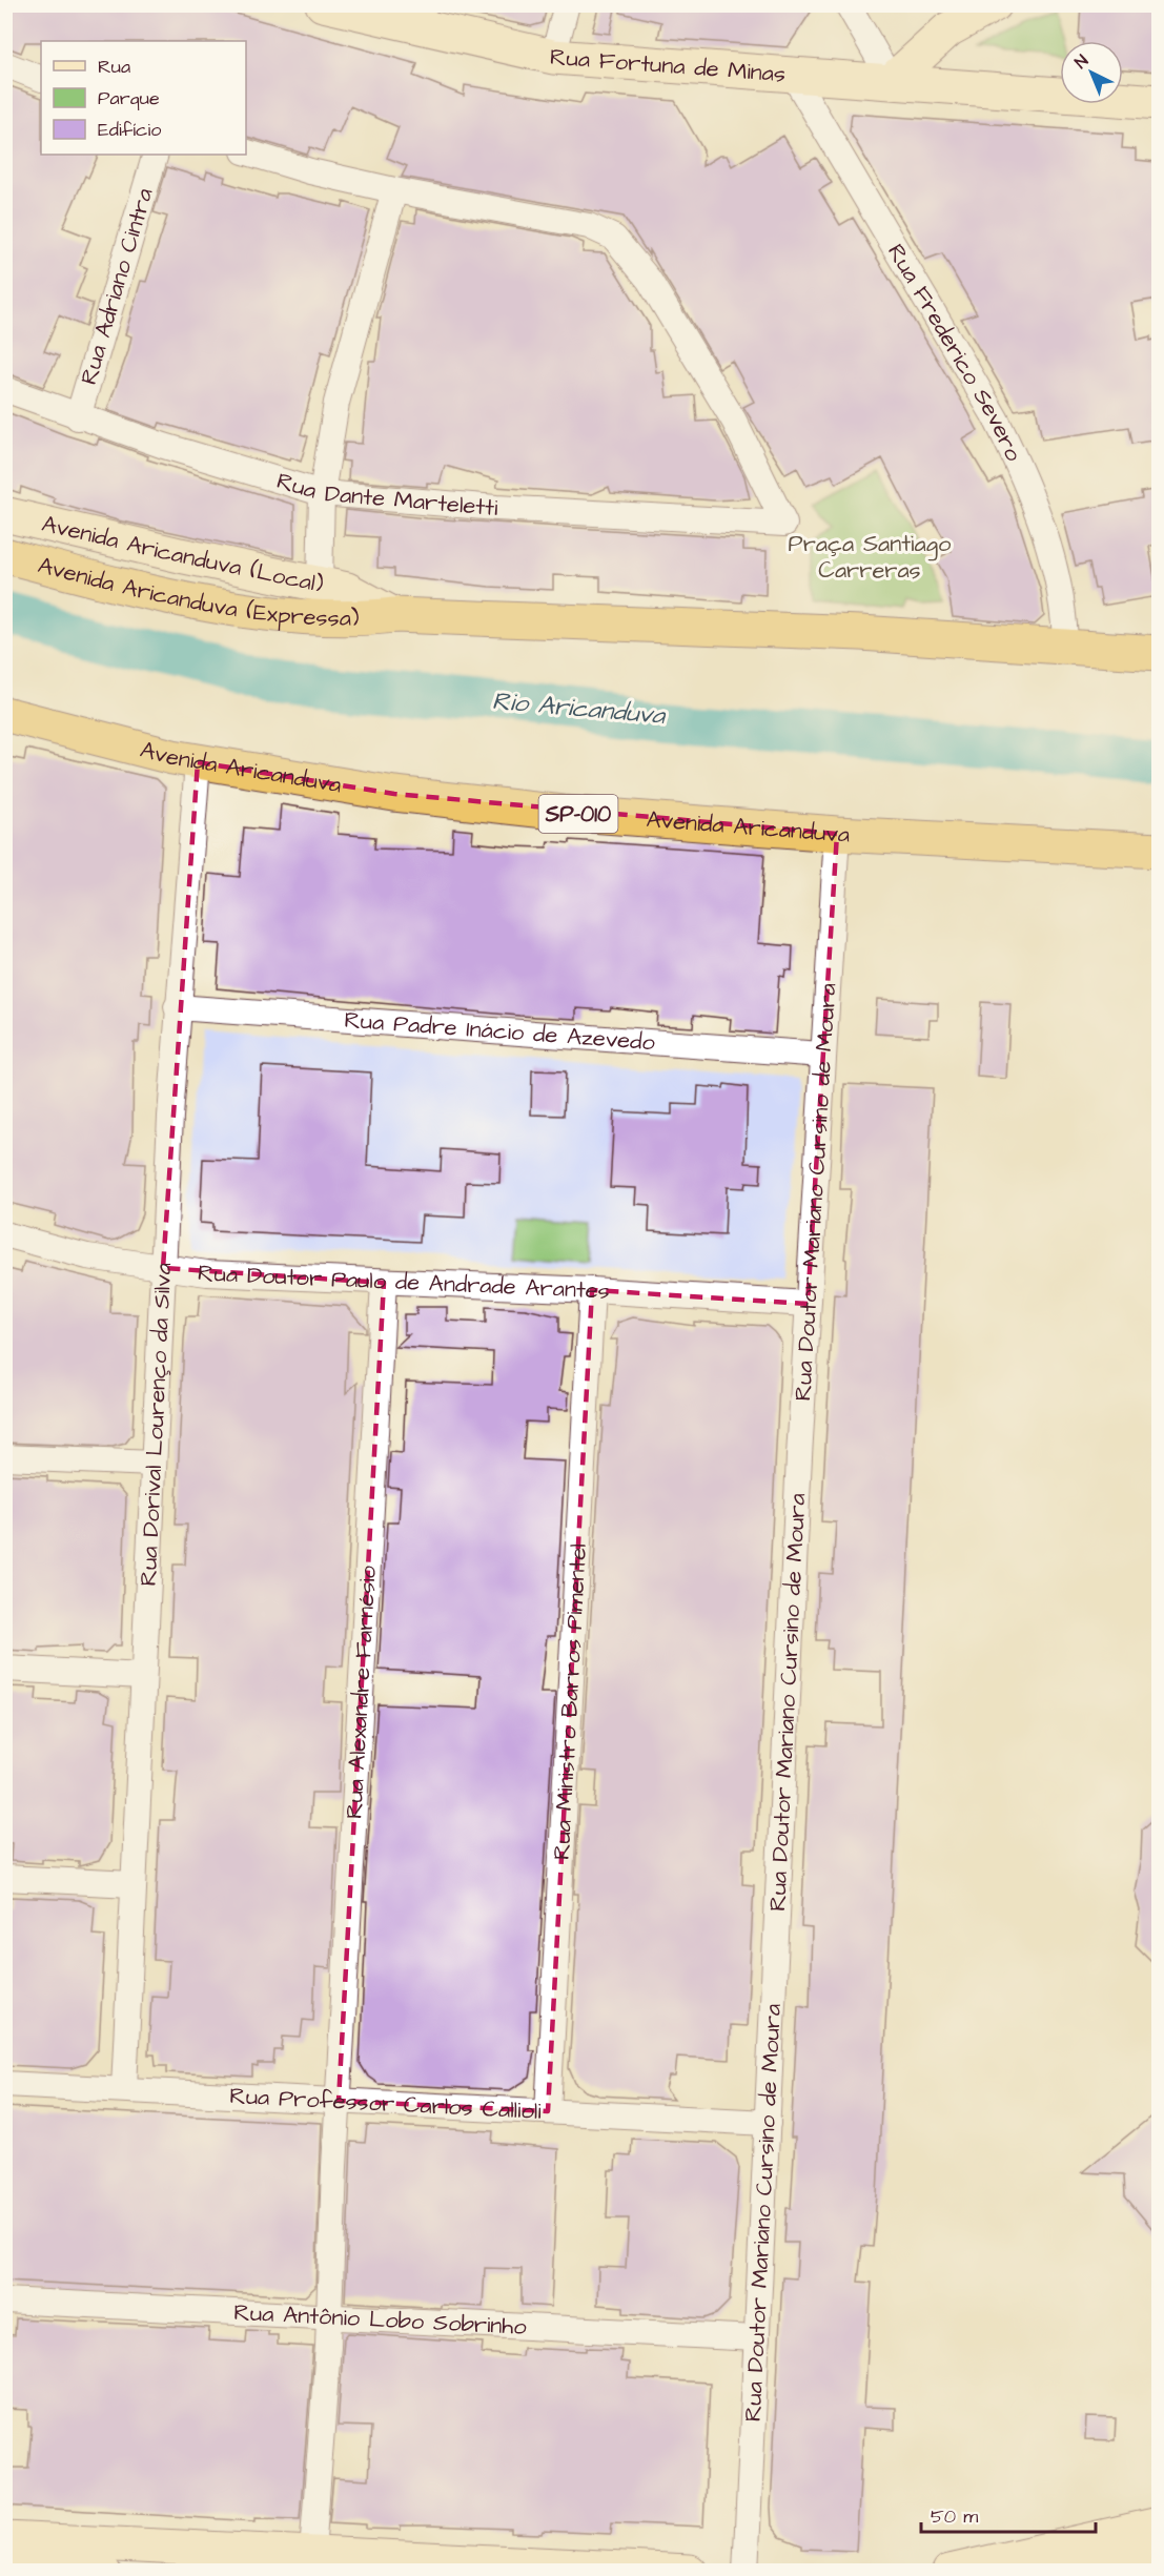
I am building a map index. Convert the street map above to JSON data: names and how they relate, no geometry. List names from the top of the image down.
{
  "streets": {
    "highway": ["Avenida Aricanduva (Expressa)", "Avenida Aricanduva", "SP-010"],
    "main road": ["Rua Fortuna de Minas", "Avenida Aricanduva (Local)"],
    "street": [
      "Rua Adriano Cintra",
      "Rua Frederico Severo",
      "Rua Dante Marteletti",
      "Rua Padre Inácio de Azevedo",
      "Rua Doutor Mariano Cursino de Moura",
      "Rua Doutor Paulo de Andrade Arantes",
      "Rua Dorival Lourenço da Silva",
      "Rua Alexandre Farnésio",
      "Rua Ministro Barros Pimentel",
      "Rua Professor Carlos Callioli",
      "Rua Antônio Lobo Sobrinho"
    ]
  },
  "crossings": [
    ["Rua Fortuna de Minas", "Rua Frederico Severo"],
    ["Rua Adriano Cintra", "Rua Dante Marteletti"],
    ["Avenida Aricanduva (Local)", "Avenida Aricanduva (Expressa)"],
    ["Avenida Aricanduva", "Rua Doutor Mariano Cursino de Moura"],
    ["Avenida Aricanduva", "Rua Dorival Lourenço da Silva"],
    ["Rua Padre Inácio de Azevedo", "Rua Doutor Mariano Cursino de Moura"],
    ["Rua Padre Inácio de Azevedo", "Rua Dorival Lourenço da Silva"],
    ["Rua Doutor Mariano Cursino de Moura", "Rua Doutor Paulo de Andrade Arantes"],
    ["Rua Doutor Mariano Cursino de Moura", "Rua Professor Carlos Callioli"],
    ["Rua Doutor Mariano Cursino de Moura", "Rua Antônio Lobo Sobrinho"],
    ["Rua Doutor Paulo de Andrade Arantes", "Rua Dorival Lourenço da Silva"],
    ["Rua Doutor Paulo de Andrade Arantes", "Rua Alexandre Farnésio"],
    ["Rua Doutor Paulo de Andrade Arantes", "Rua Ministro Barros Pimentel"],
    ["Rua Dorival Lourenço da Silva", "Rua Professor Carlos Callioli"],
    ["Rua Alexandre Farnésio", "Rua Professor Carlos Callioli"],
    ["Rua Alexandre Farnésio", "Rua Antônio Lobo Sobrinho"],
    ["Rua Ministro Barros Pimentel", "Rua Professor Carlos Callioli"]
  ],
  "water": ["Rio Aricanduva"],
  "parks": ["Praça Santiago Carreras"],
  "legend": ["Rua", "Parque", "Edifício"],
  "scale_bar": "50 m",
  "north": "top left"
}
